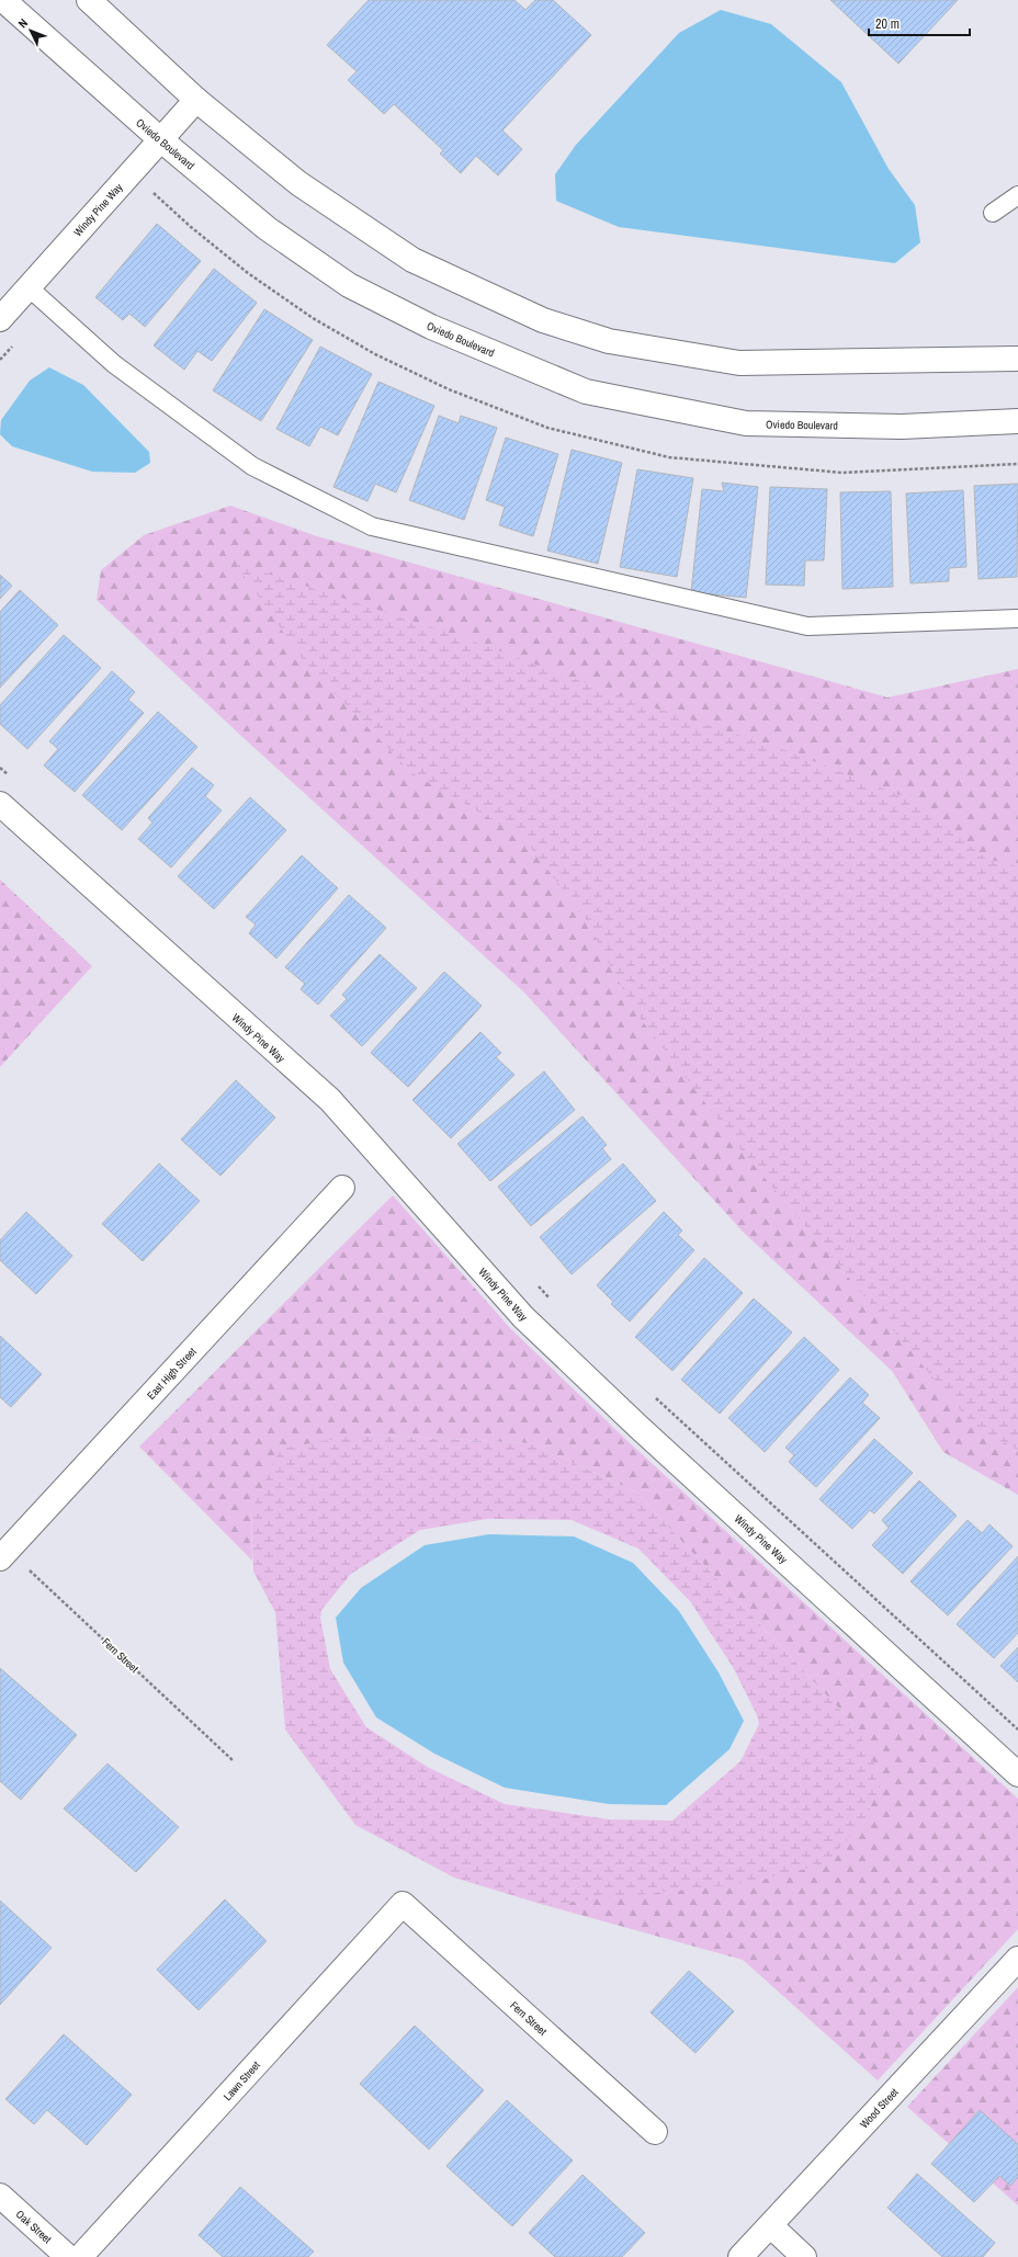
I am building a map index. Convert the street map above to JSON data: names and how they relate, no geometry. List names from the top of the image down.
{
  "streets": {
    "street": [
      "Oviedo Boulevard",
      "Windy Pine Way",
      "East High Street",
      "Fern Street",
      "Lawn Street",
      "Wood Street",
      "Oak Street"
    ]
  },
  "crossings": [
    ["Oviedo Boulevard", "Windy Pine Way"],
    ["East High Street", "Fern Street"],
    ["Fern Street", "Lawn Street"]
  ],
  "scale_bar": "20 m",
  "north": "top left"
}
